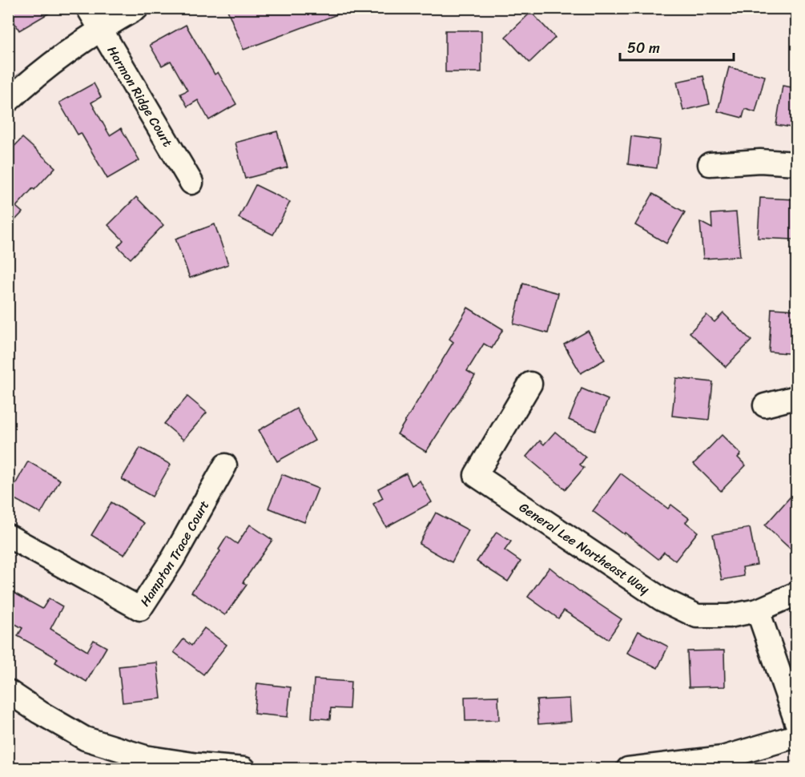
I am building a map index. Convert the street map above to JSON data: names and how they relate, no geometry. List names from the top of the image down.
{
  "streets": {
    "street": ["Harmon Ridge Court", "General Lee Northeast Way", "Hampton Trace Court"]
  },
  "scale_bar": "50 m"
}
